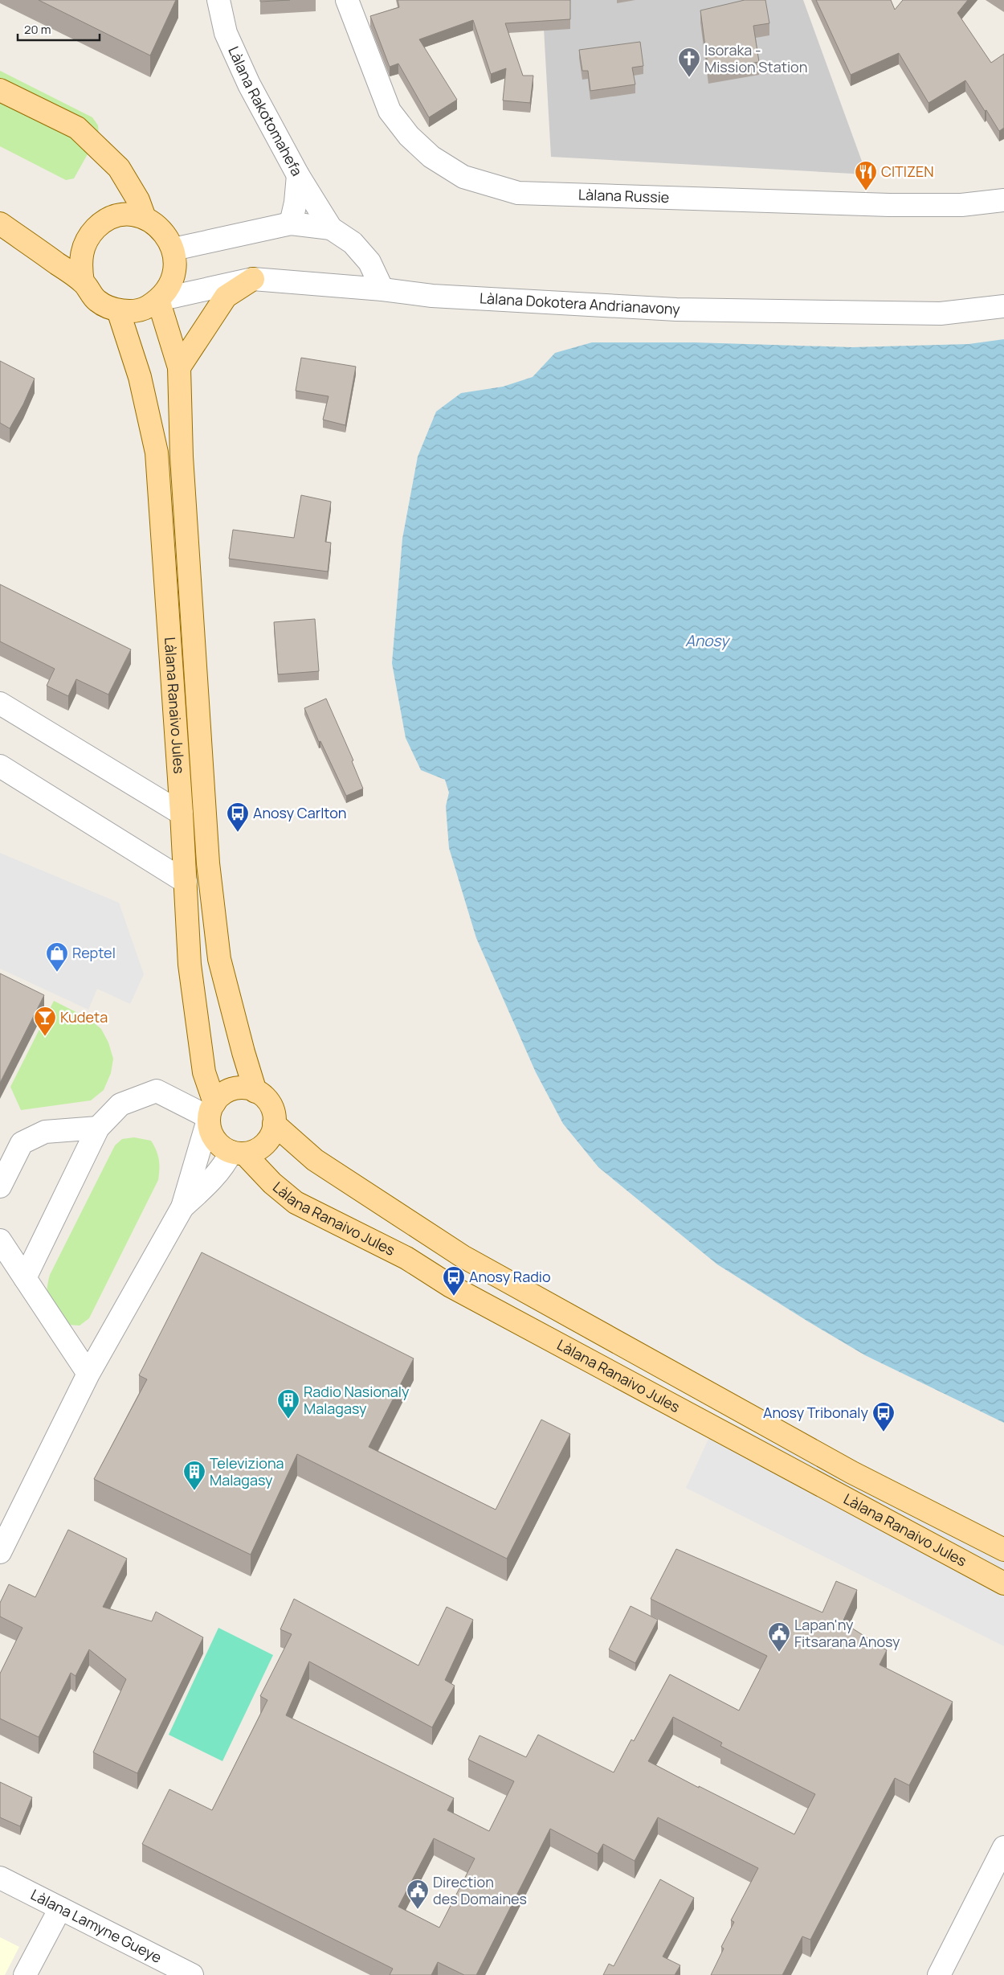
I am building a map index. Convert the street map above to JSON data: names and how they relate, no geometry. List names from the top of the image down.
{
  "streets": {
    "main road": ["Làlana Ranaivo Jules"],
    "street": [
      "Làlana Rakotomahefa",
      "Làlana Russie",
      "Làlana Dokotera Andrianavony",
      "Làlana Lamyne Gueye"
    ]
  },
  "crossings": [
    ["Làlana Dokotera Andrianavony", "Làlana Ranaivo Jules"]
  ],
  "water": ["Anosy"],
  "places": {
    "church": ["Isoraka - Mission Station"],
    "restaurant": ["CITIZEN"],
    "bus stop": ["Anosy Carlton", "Anosy Radio", "Anosy Tribonaly"],
    "shop": ["Reptel"],
    "bar": ["Kudeta"],
    "building": ["Radio Nasionaly Malagasy", "Televiziona Malagasy"],
    "public building": ["Lapan'ny Fitsarana Anosy", "Direction des Domaines"]
  },
  "scale_bar": "20 m"
}
